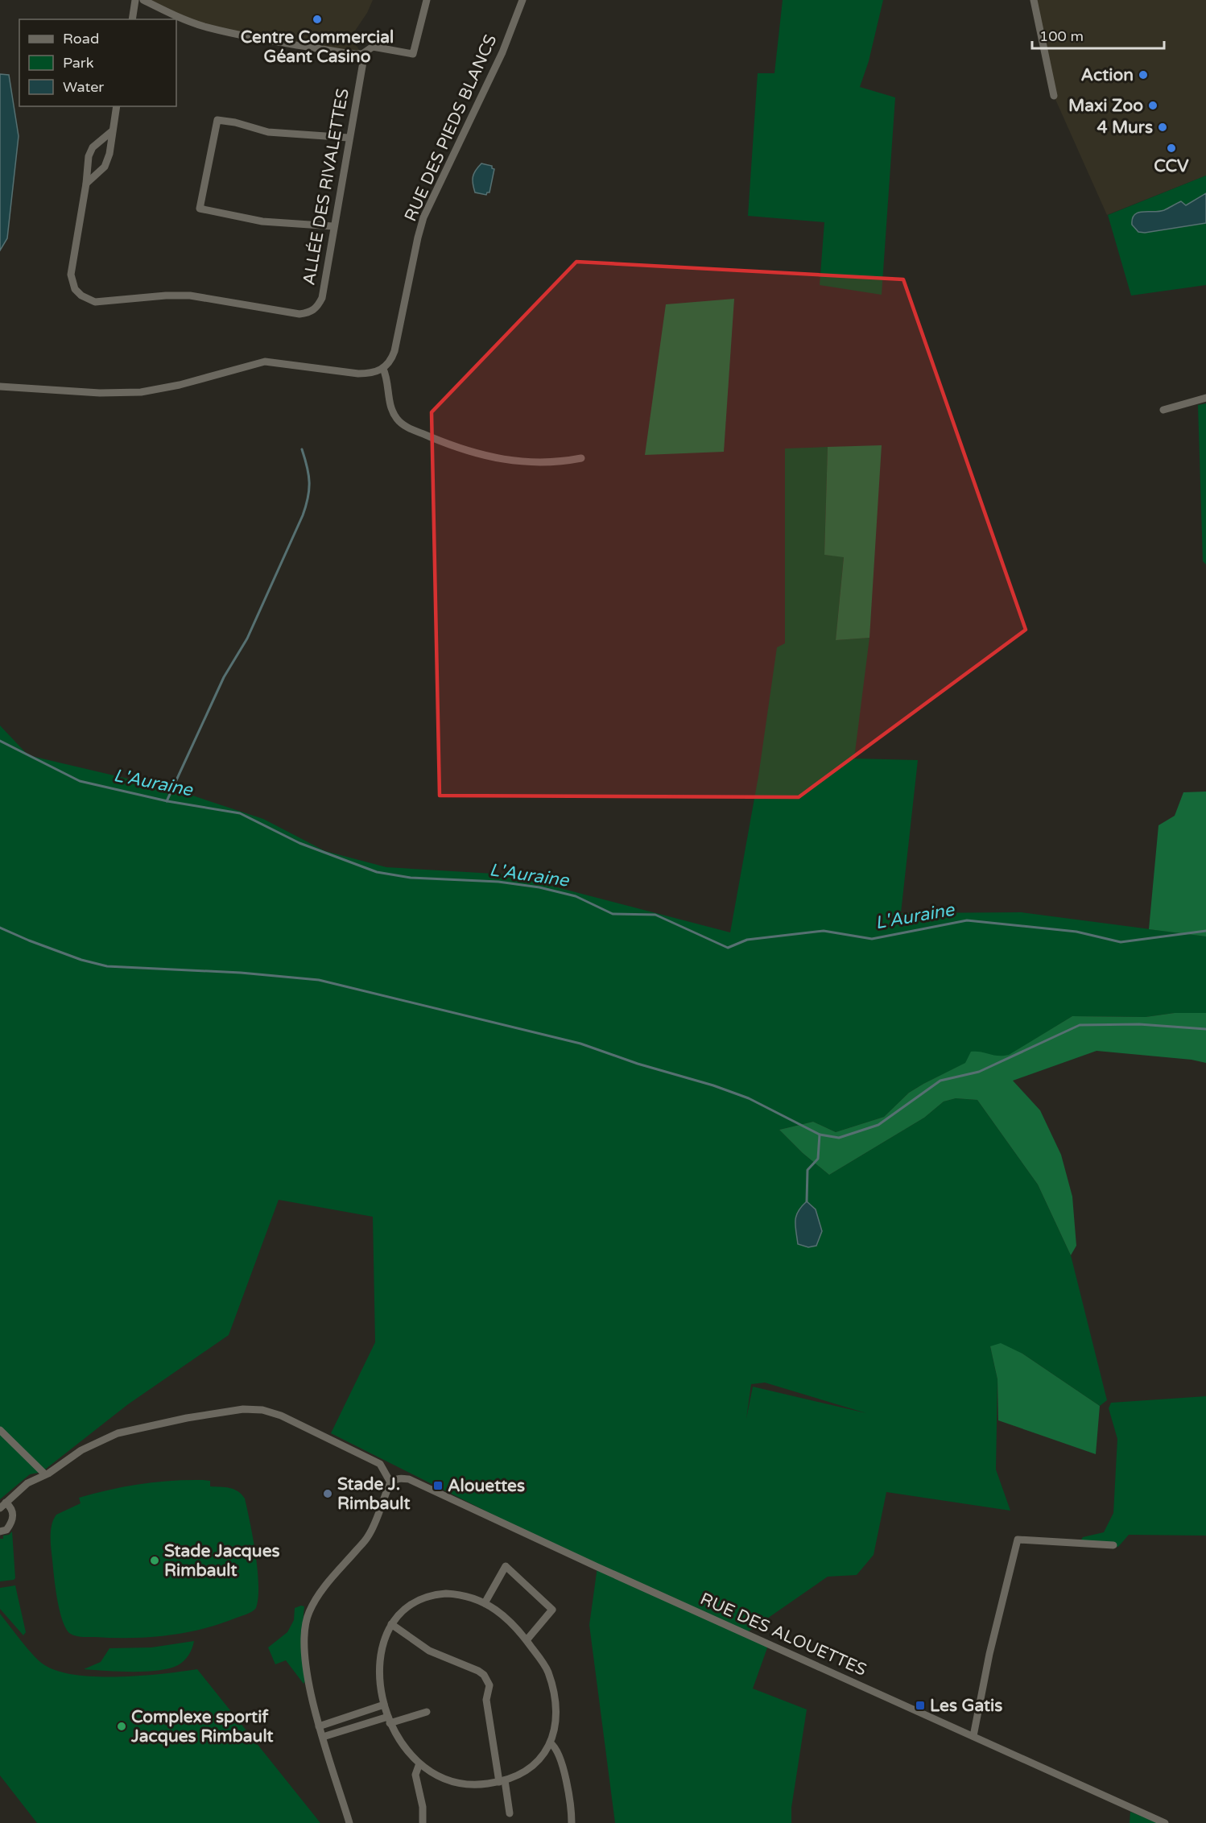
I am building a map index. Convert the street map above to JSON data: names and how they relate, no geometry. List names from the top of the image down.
{
  "streets": {
    "street": ["RUE DES PIEDS BLANCS", "ALLÉE DES RIVALETTES", "RUE DES ALOUETTES"]
  },
  "water": ["L'Auraine"],
  "places": {
    "other": [
      "Centre Commercial Géant Casino",
      "Action",
      "Maxi Zoo",
      "4 Murs",
      "CCV",
      "Stade J. Rimbault",
      "Stade Jacques Rimbault",
      "Complexe sportif Jacques Rimbault"
    ],
    "transit": ["Alouettes", "Les Gatis"]
  },
  "legend": ["Road", "Park", "Water"],
  "scale_bar": "100 m"
}
